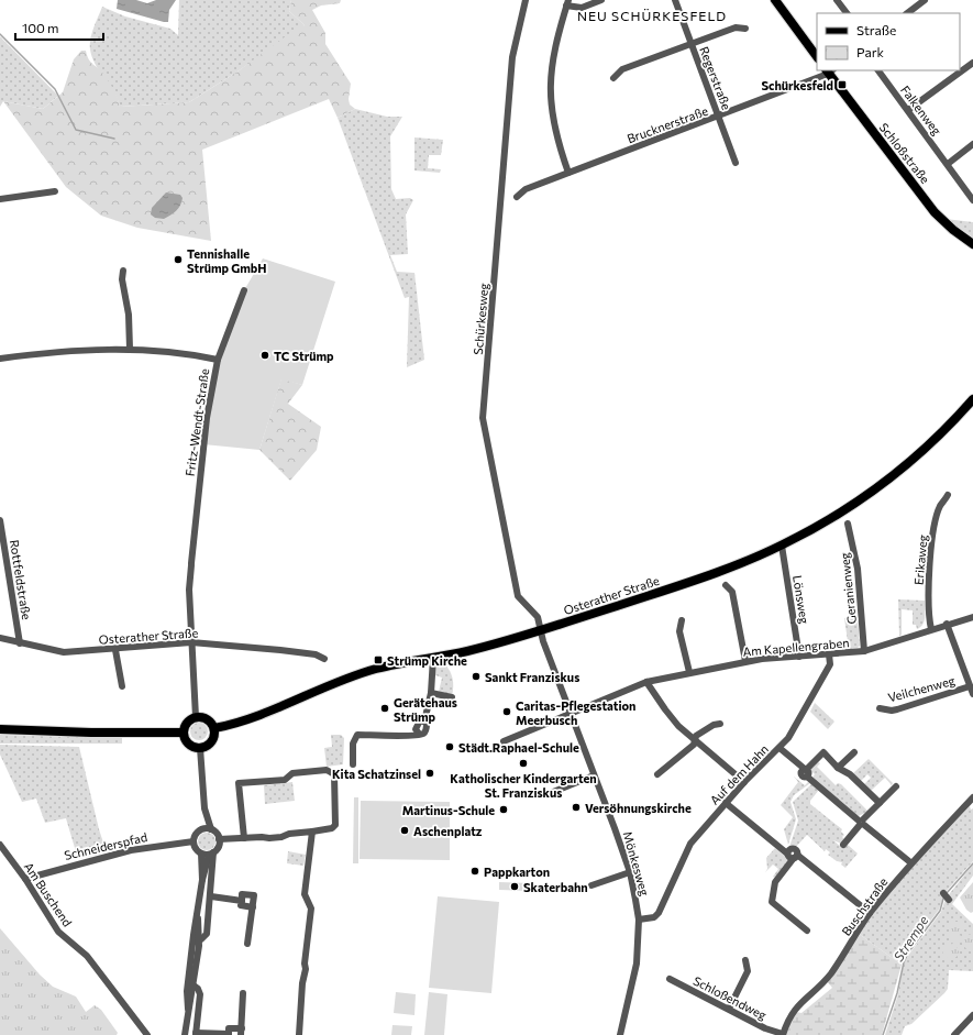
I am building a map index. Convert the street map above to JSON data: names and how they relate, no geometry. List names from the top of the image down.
{
  "streets": {
    "main road": ["Schloßstraße", "Osterather Straße"],
    "street": [
      "Regerstraße",
      "Falkenweg",
      "Brucknerstraße",
      "Schürkesweg",
      "Fritz-Wendt-Straße",
      "Erikaweg",
      "Rottfeldstraße",
      "Geranienweg",
      "Lönsweg",
      "Am Kapellengraben",
      "Veilchenweg",
      "Auf dem Hahn",
      "Schneiderspfad",
      "Mönkesweg",
      "Am Buschend",
      "Buschstraße",
      "Schloßendweg"
    ]
  },
  "crossings": [
    ["Regerstraße", "Brucknerstraße"],
    ["Brucknerstraße", "Schloßstraße"],
    ["Schürkesweg", "Osterather Straße"],
    ["Schürkesweg", "Mönkesweg"],
    ["Fritz-Wendt-Straße", "Osterather Straße"],
    ["Erikaweg", "Am Kapellengraben"],
    ["Rottfeldstraße", "Osterather Straße"],
    ["Geranienweg", "Am Kapellengraben"],
    ["Osterather Straße", "Lönsweg"],
    ["Osterather Straße", "Mönkesweg"],
    ["Lönsweg", "Am Kapellengraben"],
    ["Am Kapellengraben", "Auf dem Hahn"],
    ["Am Kapellengraben", "Mönkesweg"],
    ["Auf dem Hahn", "Mönkesweg"],
    ["Schneiderspfad", "Am Buschend"],
    ["Buschstraße", "Schloßendweg"]
  ],
  "districts": ["NEU SCHÜRKESFELD"],
  "water": ["Strempe"],
  "places": {
    "transit": ["Schürkesfeld", "Strümp Kirche"],
    "other": [
      "Tennishalle Strümp GmbH",
      "TC Strümp",
      "Sankt Franziskus",
      "Gerätehaus Strümp",
      "Caritas-Pflegestation Meerbusch",
      "Städt.Raphael-Schule",
      "Katholischer Kindergarten St. Franziskus",
      "Kita Schatzinsel",
      "Versöhnungskirche",
      "Martinus-Schule",
      "Aschenplatz",
      "Pappkarton",
      "Skaterbahn"
    ]
  },
  "legend": ["Straße", "Park"],
  "scale_bar": "100 m"
}
